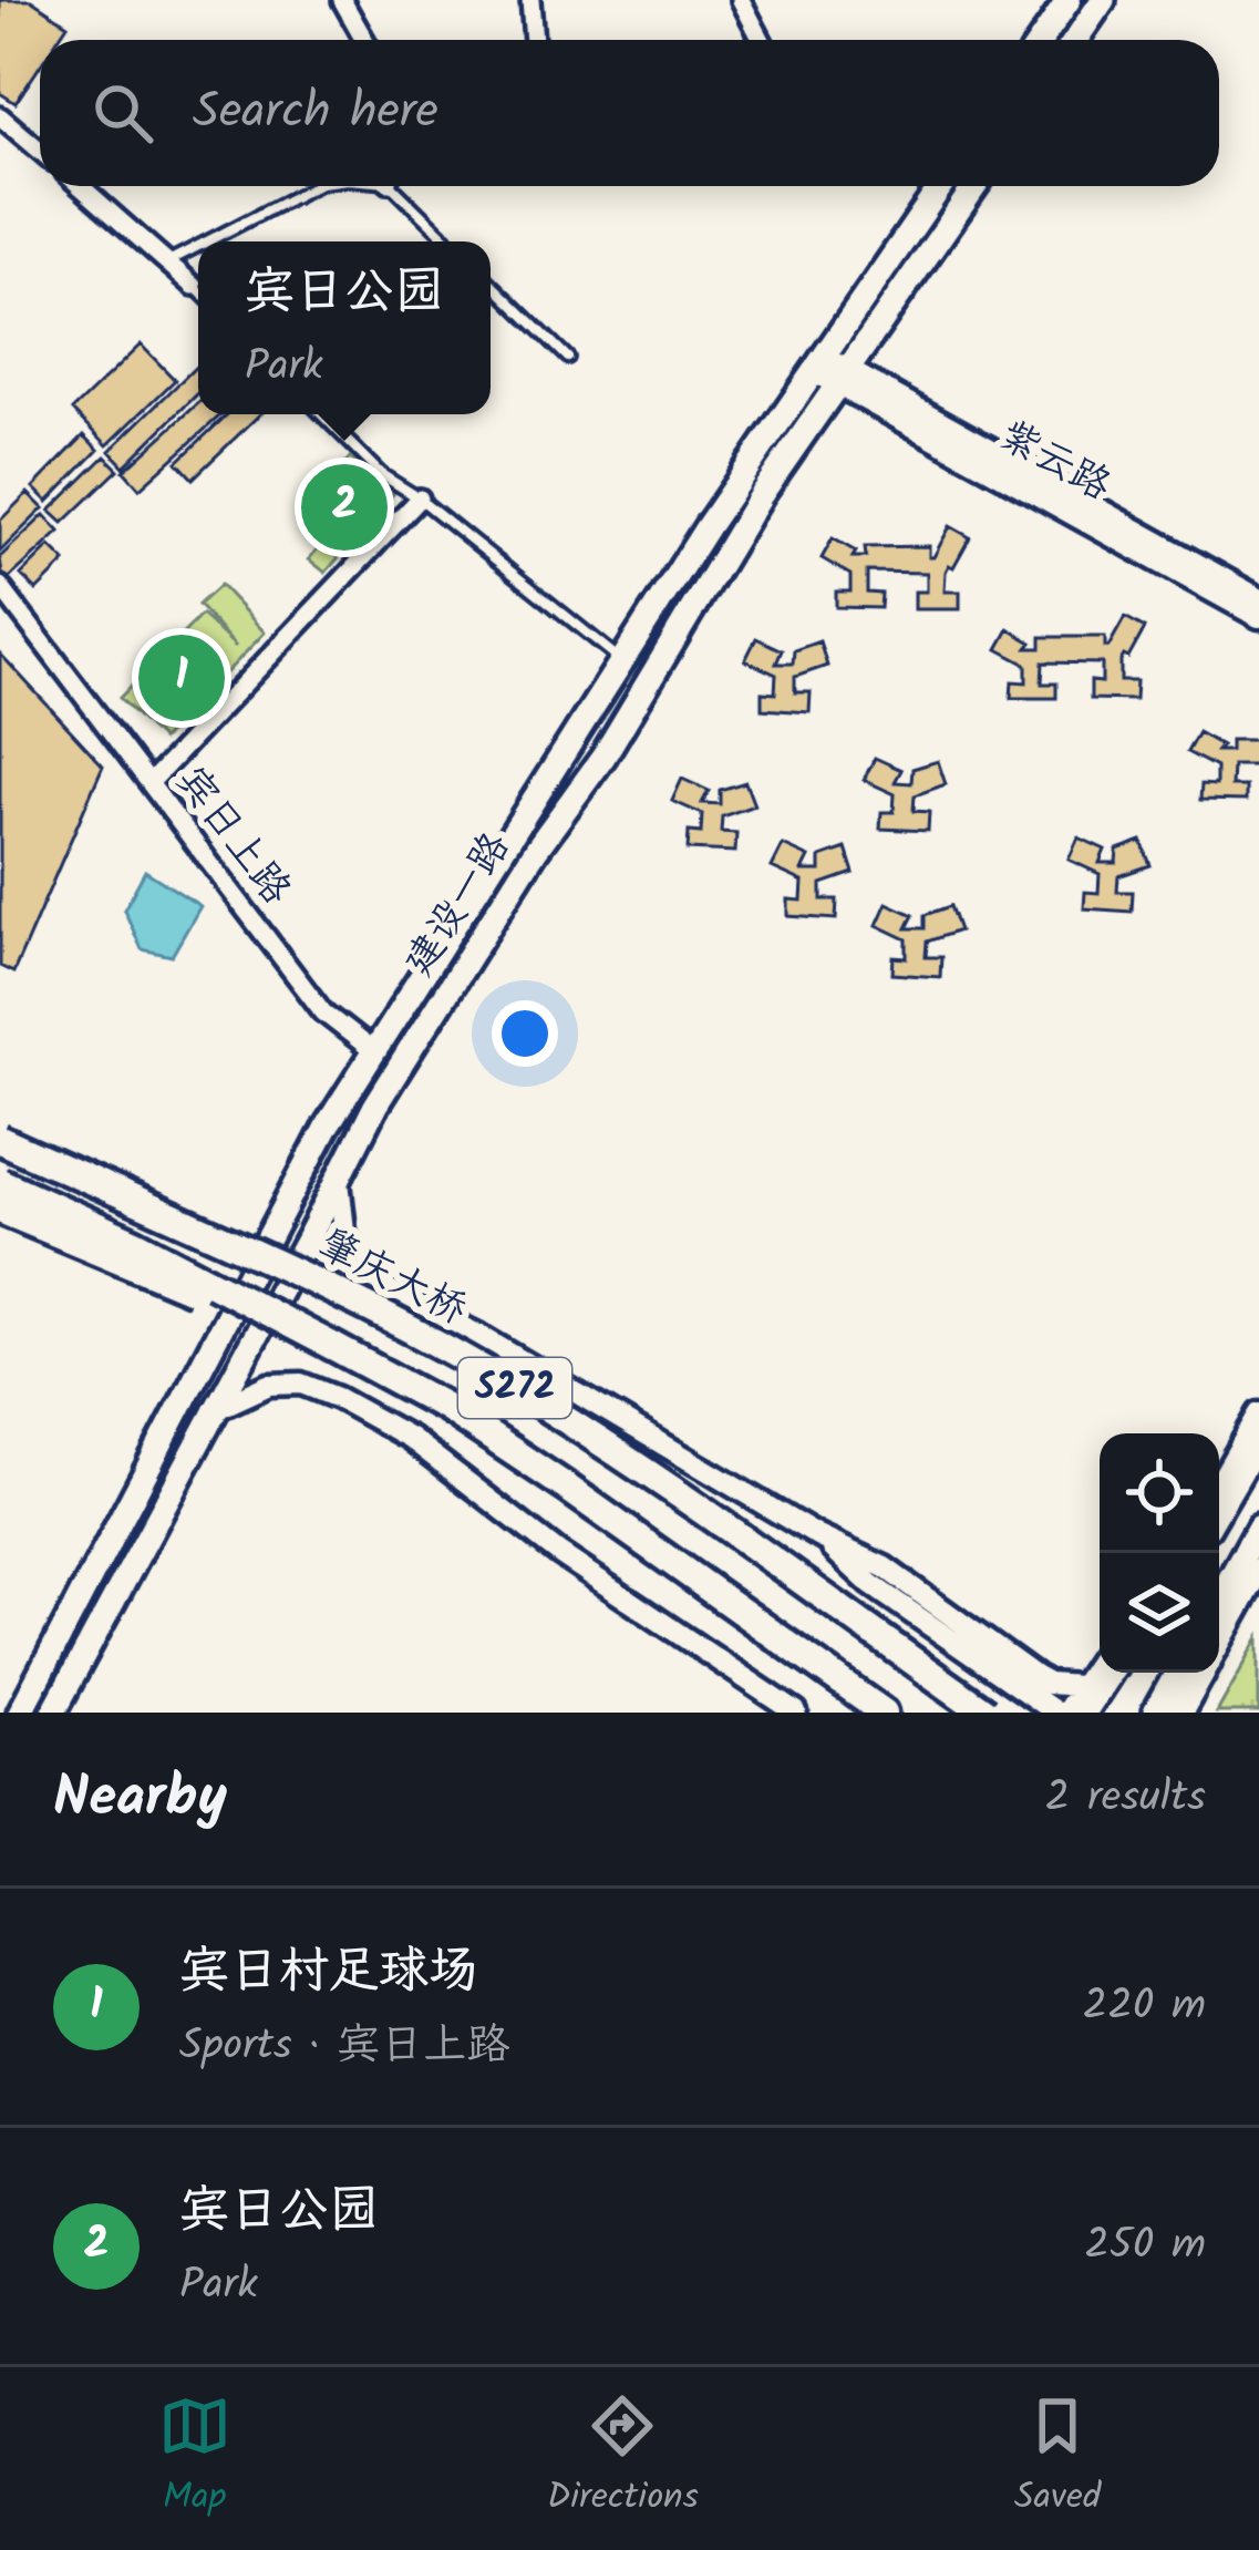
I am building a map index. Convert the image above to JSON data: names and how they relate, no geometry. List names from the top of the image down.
{
  "streets": {
    "main road": ["建设一路", "肇庆大桥", "S272"],
    "street": ["紫云路", "宾日上路"]
  },
  "crossings": [
    ["紫云路", "建设一路"],
    ["宾日上路", "建设一路"]
  ],
  "page": {
    "search": "Search here",
    "popup": ["宾日公园", "Park"],
    "pins": ["2", "1"],
    "heading": ["Nearby", "2 results"],
    "list": [
      {
        "mark": "1",
        "name": "宾日村足球场",
        "note": "Sports · 宾日上路",
        "value": "220 m"
      },
      {
        "mark": "2",
        "name": "宾日公园",
        "note": "Park",
        "value": "250 m"
      }
    ],
    "nav": ["Map", "Directions", "Saved"]
  }
}
